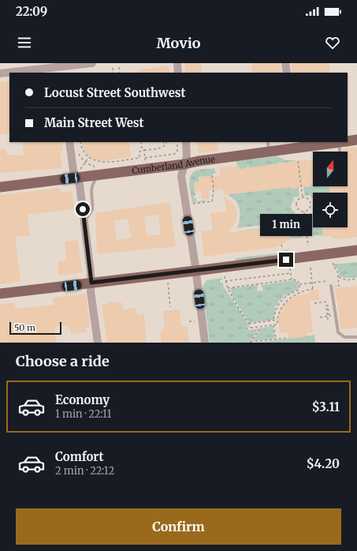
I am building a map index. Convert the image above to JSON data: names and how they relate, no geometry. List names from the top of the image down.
{
  "streets": {
    "main road": ["Cumberland Avenue"]
  },
  "scale_bar": "50 m",
  "north": "top",
  "page": {
    "status": "22:09",
    "header": "Movio",
    "banner": ["Locust Street Southwest", "Main Street West"],
    "bubble": "1 min",
    "scale": "50 m",
    "heading": "Choose a ride",
    "list": [
      {
        "name": "Economy",
        "note": "1 min · 22:11",
        "value": "$3.11"
      },
      {
        "name": "Comfort",
        "note": "2 min · 22:12",
        "value": "$4.20"
      }
    ],
    "buttons": "Confirm"
  }
}
